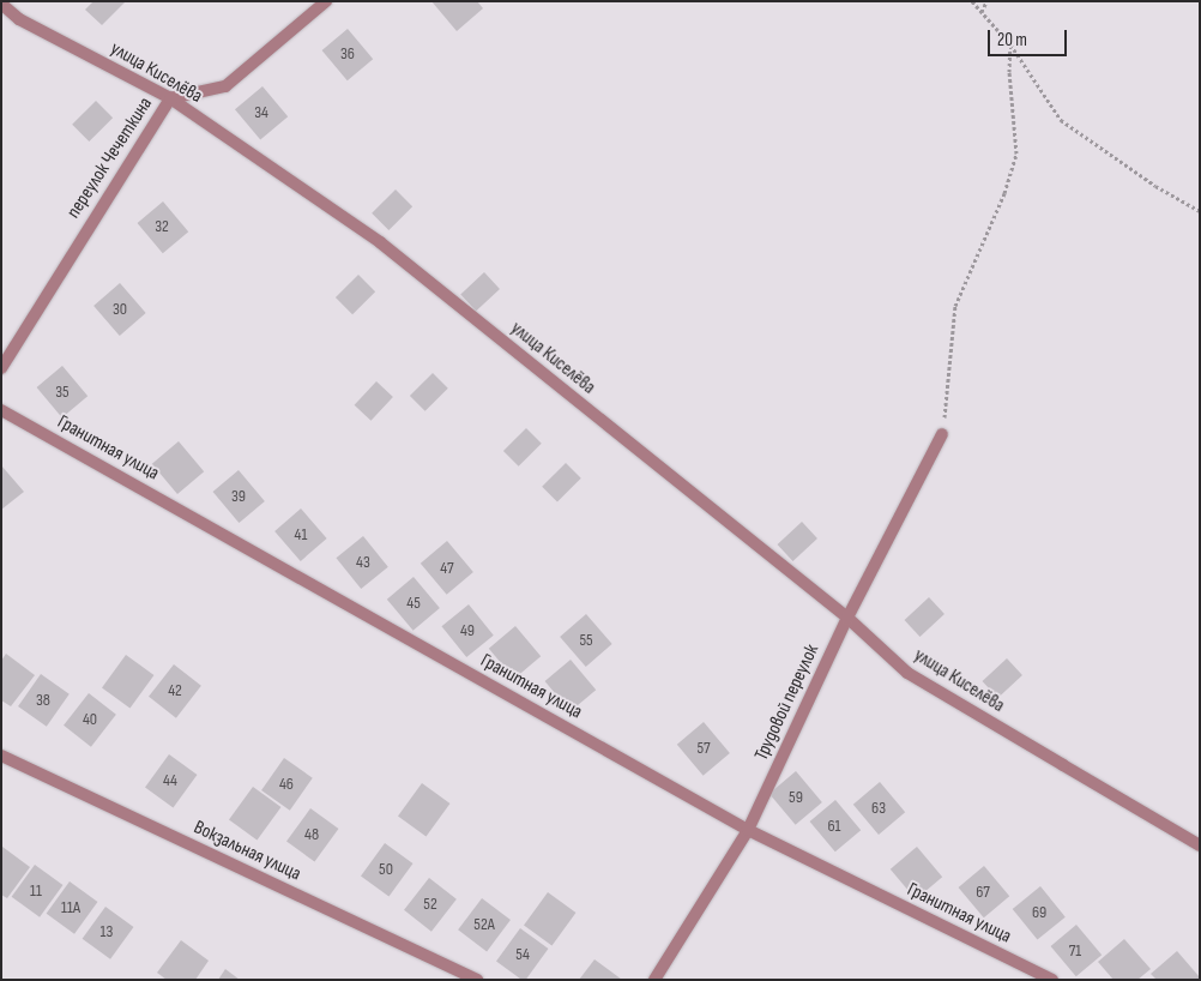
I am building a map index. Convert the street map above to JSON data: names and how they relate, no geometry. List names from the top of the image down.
{
  "streets": {
    "street": [
      "улица Киселёва",
      "переулок Чечеткина",
      "Гранитная улица",
      "Трудовой переулок",
      "Вокзальная улица"
    ]
  },
  "crossings": [
    ["улица Киселёва", "переулок Чечеткина"],
    ["улица Киселёва", "Трудовой переулок"],
    ["Гранитная улица", "Трудовой переулок"]
  ],
  "house_numbers": [
    "36",
    "34",
    "32",
    "30",
    "35",
    "39",
    "41",
    "43",
    "47",
    "45",
    "49",
    "55",
    "42",
    "38",
    "40",
    "57",
    "44",
    "46",
    "59",
    "63",
    "61",
    "48",
    "50",
    "11",
    "67",
    "52",
    "11А",
    "69",
    "52А",
    "13",
    "71",
    "54"
  ],
  "scale_bar": "20 m"
}
